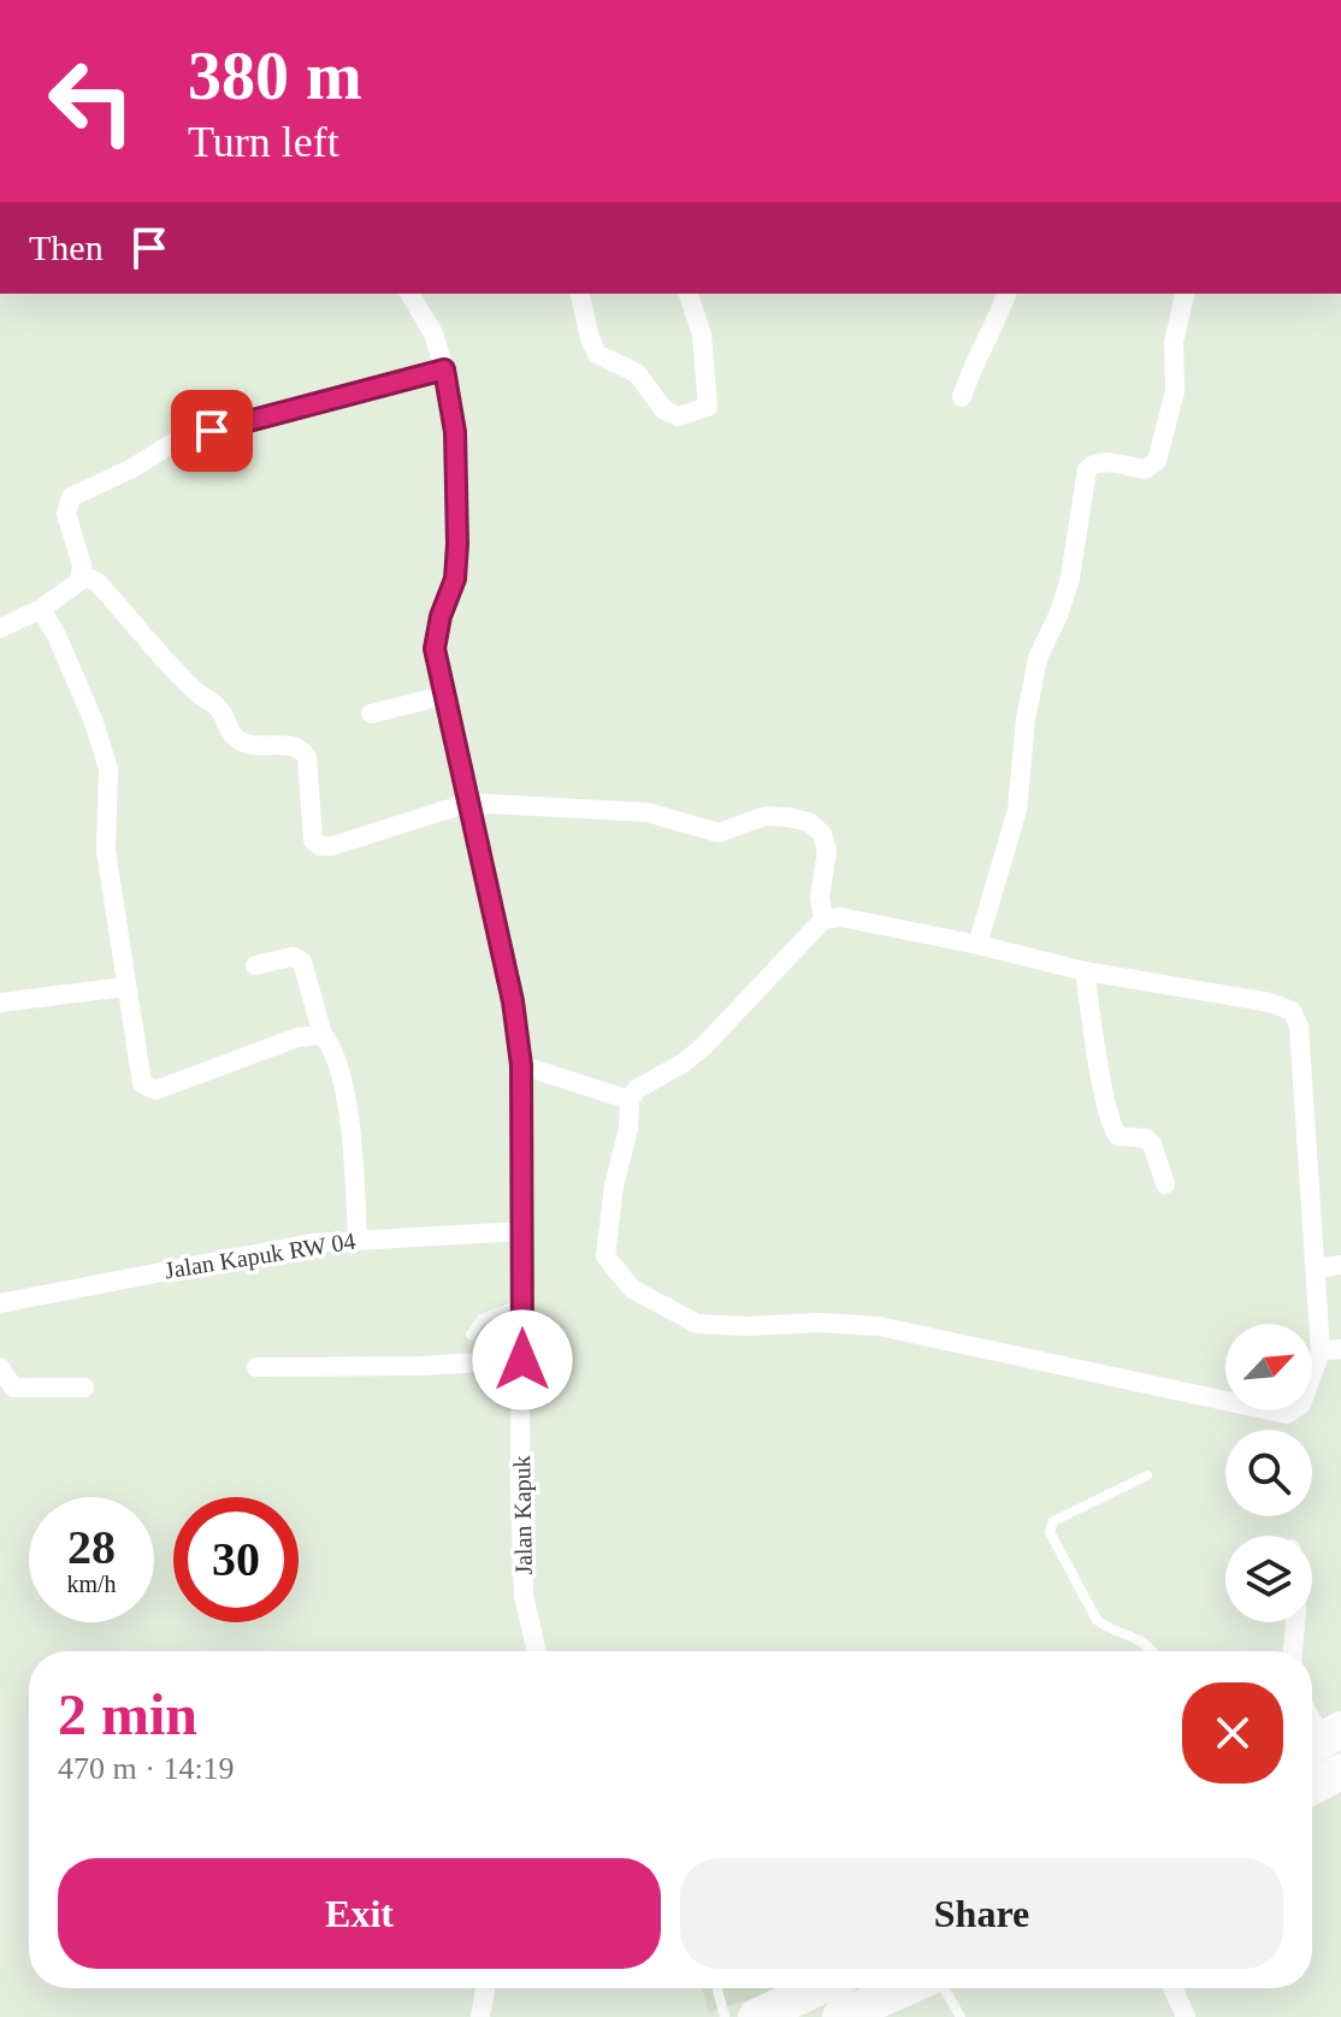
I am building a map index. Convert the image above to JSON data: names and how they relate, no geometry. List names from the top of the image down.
{
  "streets": {
    "street": ["Jalan Kapuk RW 04", "Jalan Kapuk"]
  },
  "crossings": [
    ["Jalan Kapuk RW 04", "Jalan Kapuk"]
  ],
  "north": "top right",
  "page": {
    "turn": ["380 m", "Turn left"],
    "then": "Then",
    "speed": "28 km/h",
    "limit": "30",
    "heading": ["2 min", "470 m · 14:19"],
    "buttons": ["Exit", "Share"]
  }
}
